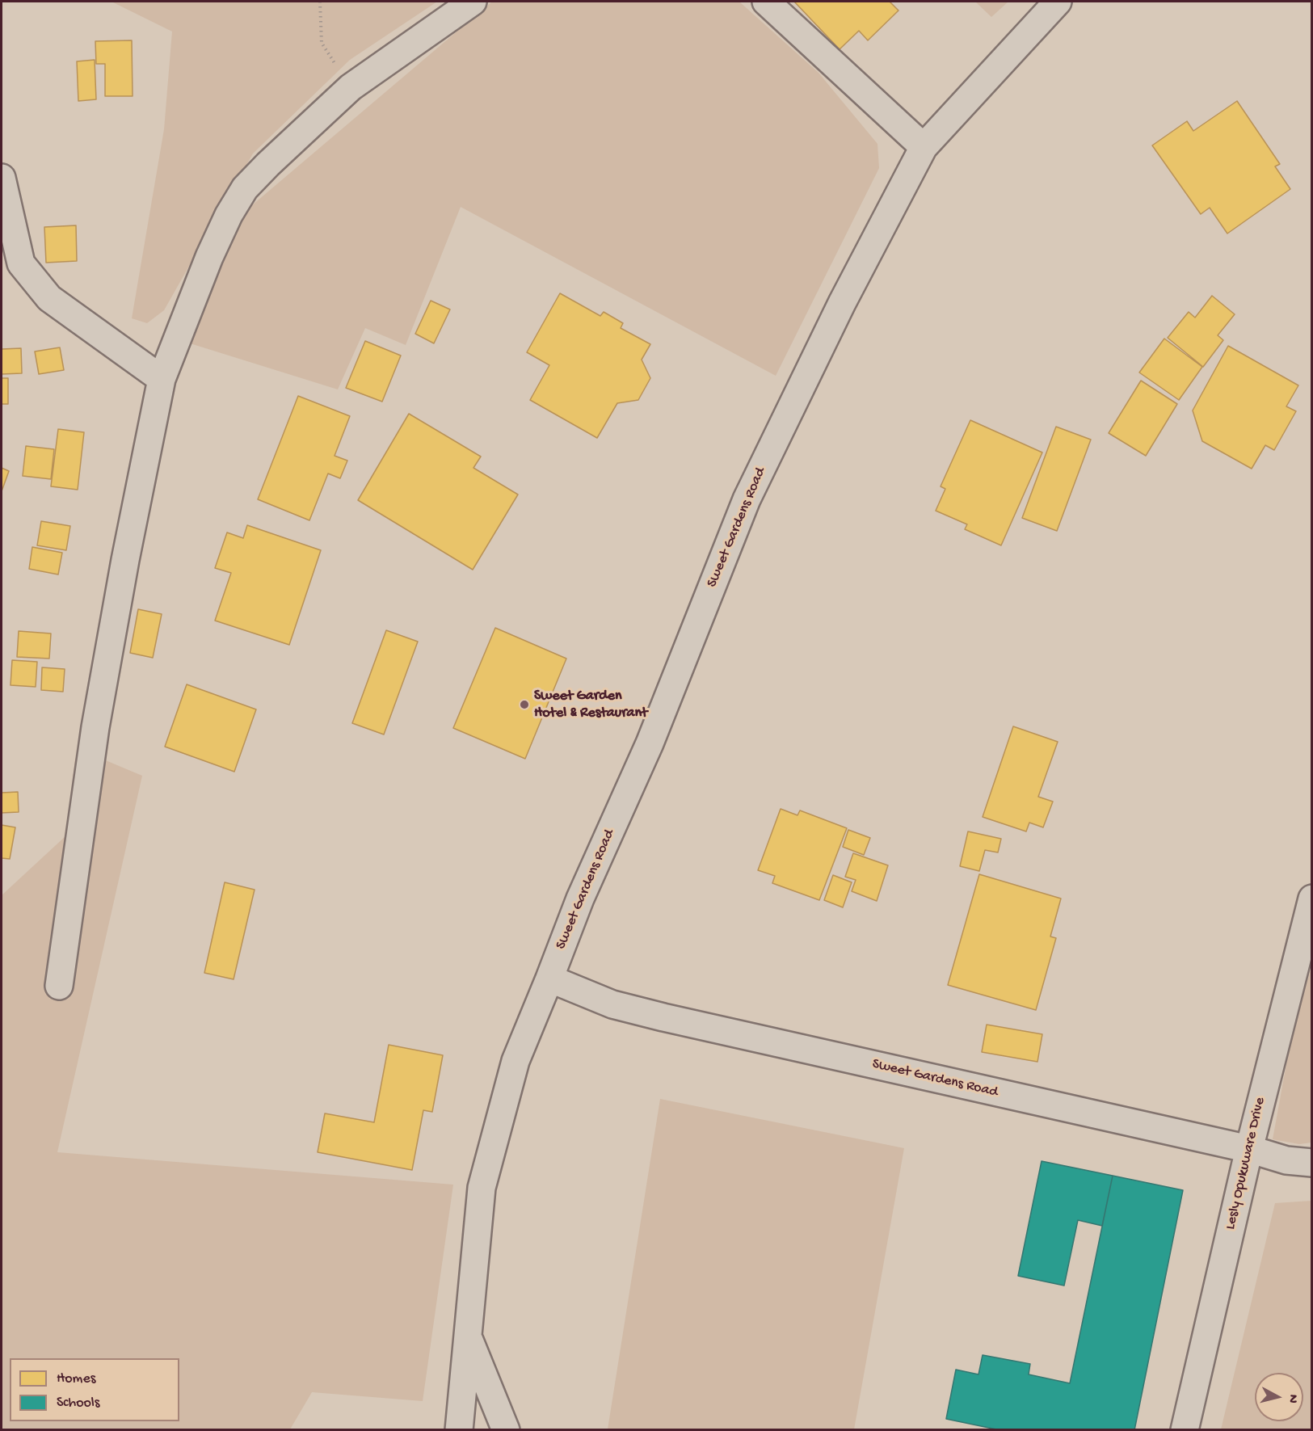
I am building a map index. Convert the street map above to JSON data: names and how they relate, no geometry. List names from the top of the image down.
{
  "streets": {
    "street": ["Sweet Gardens Road", "Lesly Opukuware Drive"]
  },
  "crossings": [
    ["Sweet Gardens Road", "Lesly Opukuware Drive"]
  ],
  "places": ["Sweet Garden Hotel & Restaurant"],
  "legend": ["Homes", "Schools"],
  "north": "right"
}
